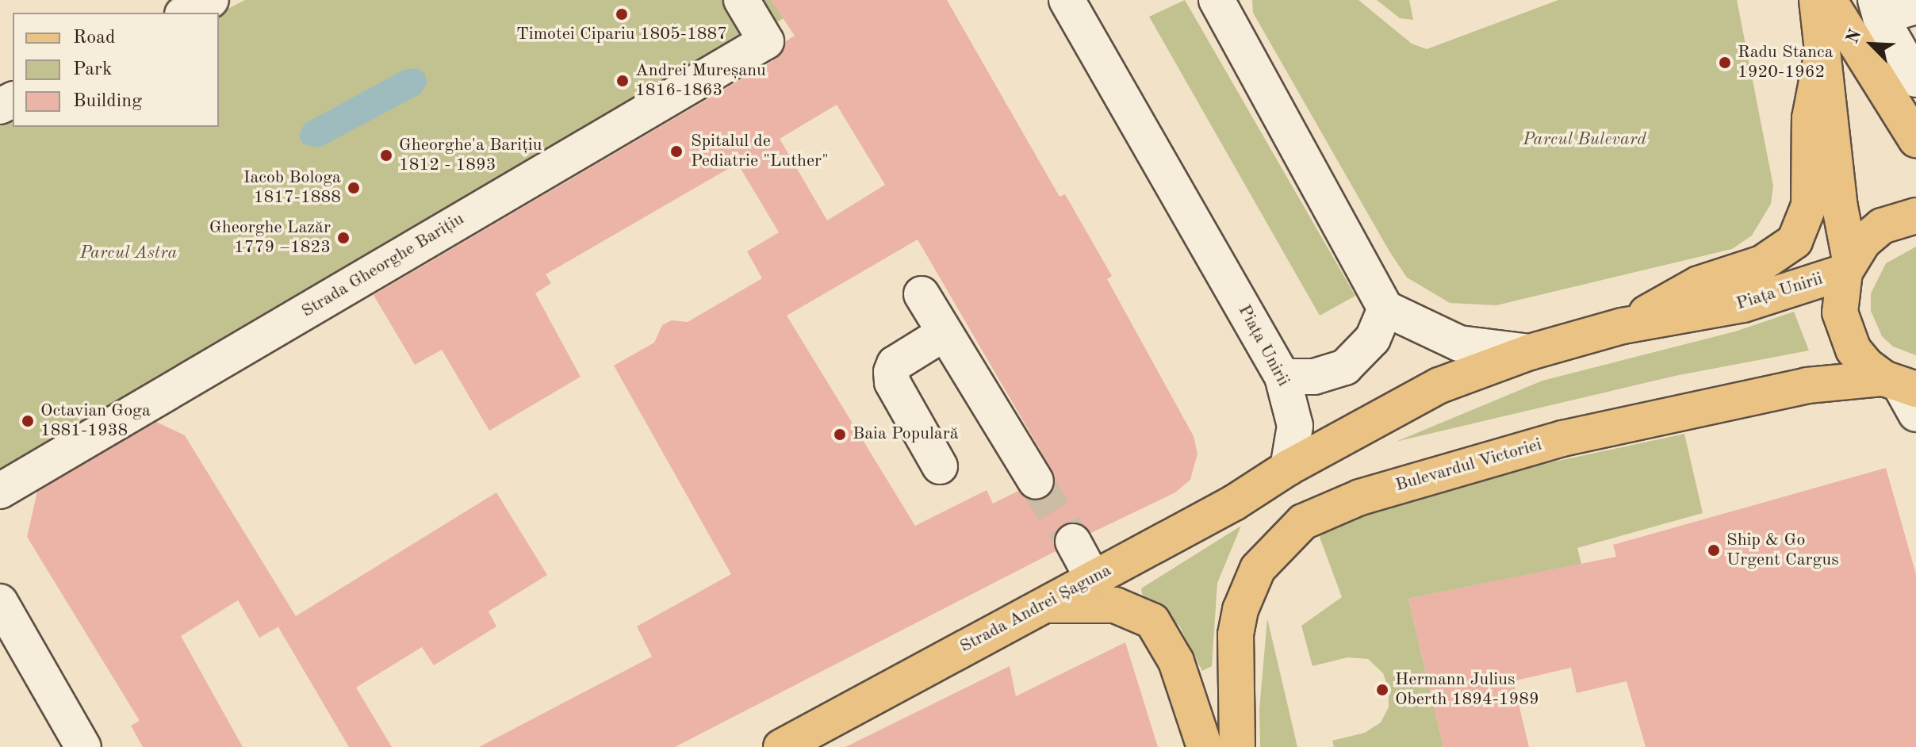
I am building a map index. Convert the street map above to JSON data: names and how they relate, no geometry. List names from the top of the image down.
{
  "streets": {
    "main road": ["Piața Unirii", "Bulevardul Victoriei", "Strada Andrei Șaguna"],
    "street": ["Strada Gheorghe Barițiu"]
  },
  "crossings": [
    ["Piața Unirii", "Bulevardul Victoriei"],
    ["Piața Unirii", "Strada Andrei Șaguna"]
  ],
  "parks": ["Parcul Bulevard", "Parcul Astra"],
  "places": [
    "Timotei Cipariu 1805-1887",
    "Radu Stanca 1920-1962",
    "Andrei Mureșanu 1816-1863",
    "Spitalul de Pediatrie \"Luther\"",
    "Gheorghe'a Barițiu 1812 - 1893",
    "Iacob Bologa 1817-1888",
    "Gheorghe Lazăr 1779 –1823",
    "Octavian Goga 1881-1938",
    "Baia Populară",
    "Ship & Go Urgent Cargus",
    "Hermann Julius Oberth 1894-1989"
  ],
  "legend": ["Road", "Park", "Building"],
  "north": "top left"
}
